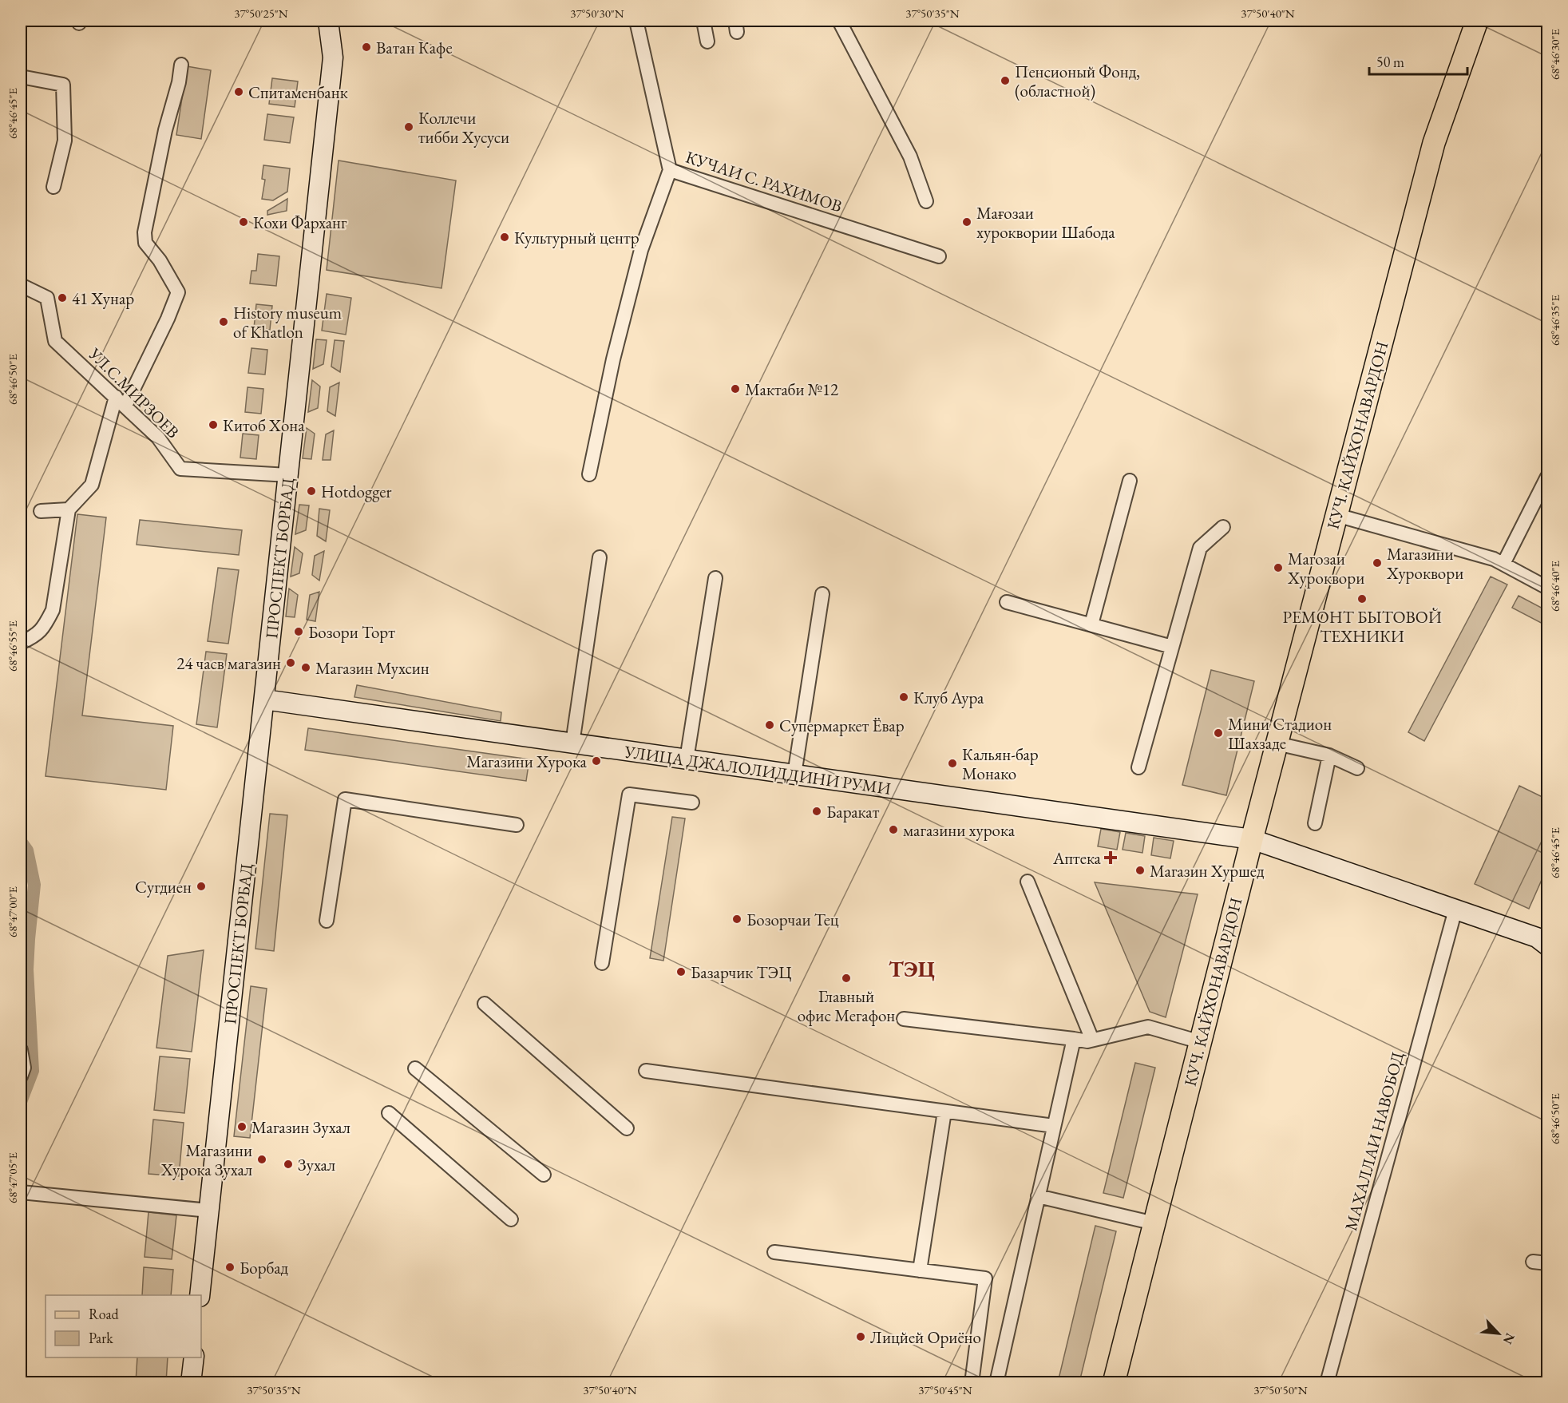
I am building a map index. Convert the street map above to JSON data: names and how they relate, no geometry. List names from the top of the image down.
{
  "streets": {
    "main road": ["КУЧ. КАЙХОНАВАРДОН"],
    "street": [
      "КУЧАИ С. РАХИМОВ",
      "УЛ.С.МИРЗОЕВ",
      "ПРОСПЕКТ БОРБАД",
      "УЛИЦА ДЖАЛОЛИДДИНИ РУМИ",
      "МАХАЛЛАИ НАВОБОД"
    ]
  },
  "crossings": [
    ["УЛ.С.МИРЗОЕВ", "ПРОСПЕКТ БОРБАД"],
    ["КУЧ. КАЙХОНАВАРДОН", "УЛИЦА ДЖАЛОЛИДДИНИ РУМИ"],
    ["ПРОСПЕКТ БОРБАД", "УЛИЦА ДЖАЛОЛИДДИНИ РУМИ"],
    ["УЛИЦА ДЖАЛОЛИДДИНИ РУМИ", "МАХАЛЛАИ НАВОБОД"]
  ],
  "districts": ["ТЭЦ"],
  "places": {
    "other": [
      "Ватан Кафе",
      "Пенсионый Фонд, (областной)",
      "Спитаменбанк",
      "Коллечи тибби Хусуси",
      "Кохи Фарханг",
      "Мағозаи хуроквории Шабода",
      "Культурный центр",
      "41 Хунар",
      "History museum of Khatlon",
      "Мактаби №12",
      "Китоб Хона",
      "Hotdogger",
      "Магазини Хуроквори",
      "Магозаи Хуроквори",
      "РЕМОНТ БЫТОВОЙ ТЕХНИКИ",
      "Бозори Торт",
      "24 часв магазин",
      "Магазин Мухсин",
      "Клуб Аура",
      "Супермаркет Ёвар",
      "Мини Стадион Шахзаде",
      "Магазини Хурока",
      "Кальян-бар Монако",
      "Баракат",
      "магазини хурока",
      "Магазин Хуршед",
      "Сугдиен",
      "Бозорчаи Тец",
      "Базарчик ТЭЦ",
      "Главный офис Мегафон",
      "Магазин Зухал",
      "Магазини Хурока Зухал",
      "Зухал",
      "Борбад",
      "Лицйей Ориёно"
    ],
    "health": ["Аптека"]
  },
  "legend": ["Road", "Park"],
  "scale_bar": "50 m",
  "north": "bottom right",
  "coordinates": [
    "37°50'25\"N",
    "37°50'30\"N",
    "37°50'35\"N",
    "37°50'40\"N",
    "68°46'30\"E",
    "68°46'45\"E",
    "68°46'35\"E",
    "68°46'50\"E",
    "68°46'40\"E",
    "68°46'55\"E",
    "68°47'00\"E",
    "68°47'05\"E",
    "37°50'45\"N",
    "37°50'50\"N"
  ]
}
